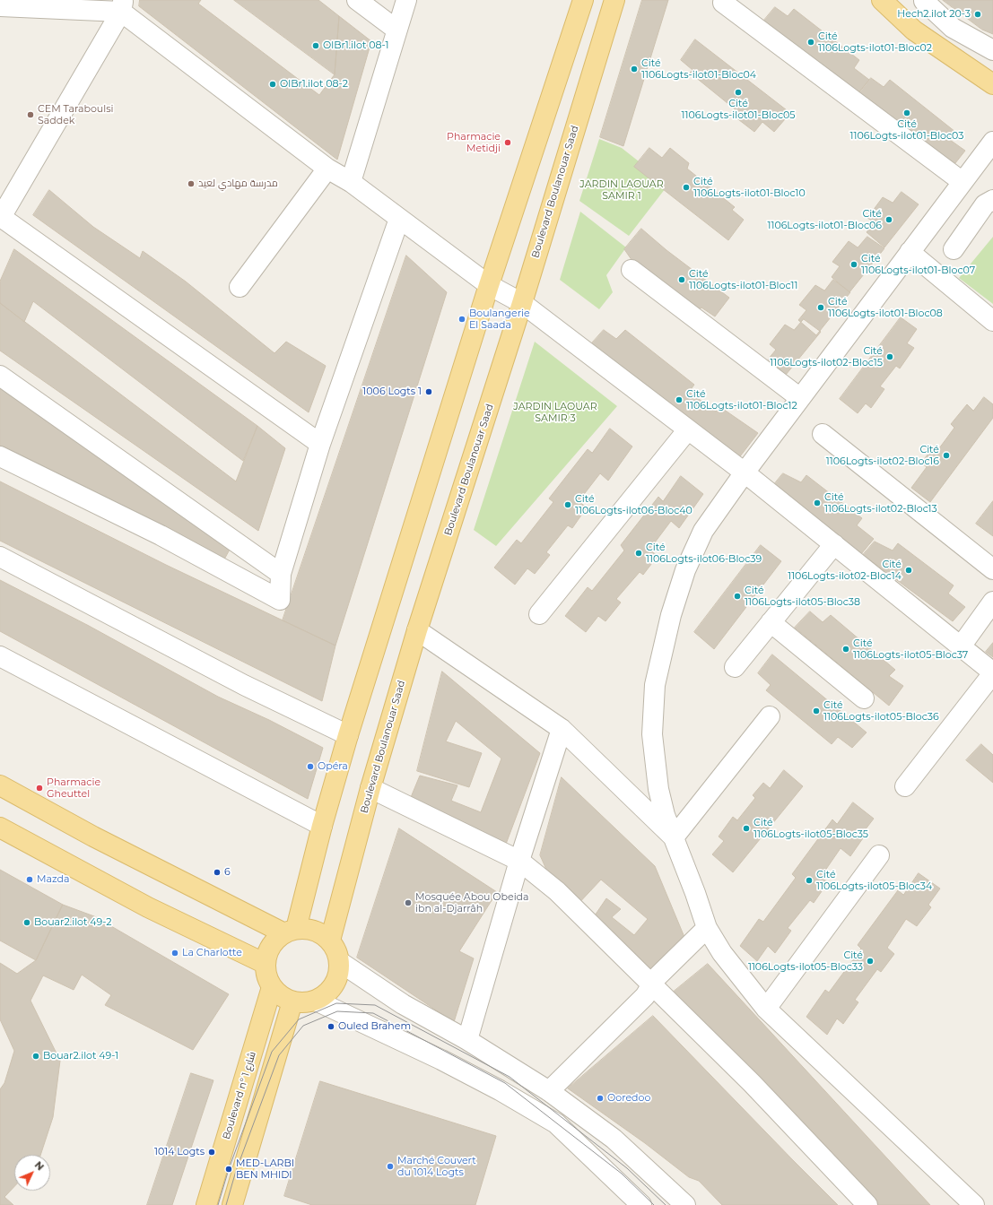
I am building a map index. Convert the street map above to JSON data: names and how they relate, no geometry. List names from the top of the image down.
{
  "streets": {
    "main road": ["Boulevard Boulanouar Saad", "Boulevard n° شارع 1"]
  },
  "crossings": [
    ["Boulevard Boulanouar Saad", "Boulevard n° شارع 1"]
  ],
  "parks": ["JARDIN LAOUAR SAMIR 1", "JARDIN LAOUAR SAMIR 3"],
  "places": [
    "Hech2.ilot 20-3",
    "Cité 1106Logts-ilot01-Bloc02",
    "OlBr1.ilot 08-1",
    "Cité 1106Logts-ilot01-Bloc04",
    "OlBr1.ilot 08-2",
    "Cité 1106Logts-ilot01-Bloc05",
    "Cité 1106Logts-ilot01-Bloc03",
    "CEM Taraboulsi Saddek",
    "Pharmacie Metidji",
    "مدرسة مهادي لعيد",
    "Cité 1106Logts-ilot01-Bloc10",
    "Cité 1106Logts-ilot01-Bloc06",
    "Cité 1106Logts-ilot01-Bloc07",
    "Cité 1106Logts-ilot01-Bloc11",
    "Cité 1106Logts-ilot01-Bloc08",
    "Boulangerie El Saada",
    "Cité 1106Logts-ilot02-Bloc15",
    "1006 Logts 1",
    "Cité 1106Logts-ilot01-Bloc12",
    "Cité 1106Logts-ilot02-Bloc16",
    "Cité 1106Logts-ilot02-Bloc13",
    "Cité 1106Logts-ilot06-Bloc40",
    "Cité 1106Logts-ilot06-Bloc39",
    "Cité 1106Logts-ilot02-Bloc14",
    "Cité 1106Logts-ilot05-Bloc38",
    "Cité 1106Logts-ilot05-Bloc37",
    "Cité 1106Logts-ilot05-Bloc36",
    "Opéra",
    "Pharmacie Gheuttel",
    "Cité 1106Logts-ilot05-Bloc35",
    "6",
    "Mazda",
    "Cité 1106Logts-ilot05-Bloc34",
    "Mosquée Abou Obeida ibn al-Djarrâh",
    "Bouar2.ilot 49-2",
    "La Charlotte",
    "Cité 1106Logts-ilot05-Bloc33",
    "Ouled Brahem",
    "Bouar2.ilot 49-1",
    "Ooredoo",
    "1014 Logts",
    "Marché Couvert du 1014 Logts",
    "MED-LARBI BEN MHIDI"
  ],
  "north": "top right"
}
